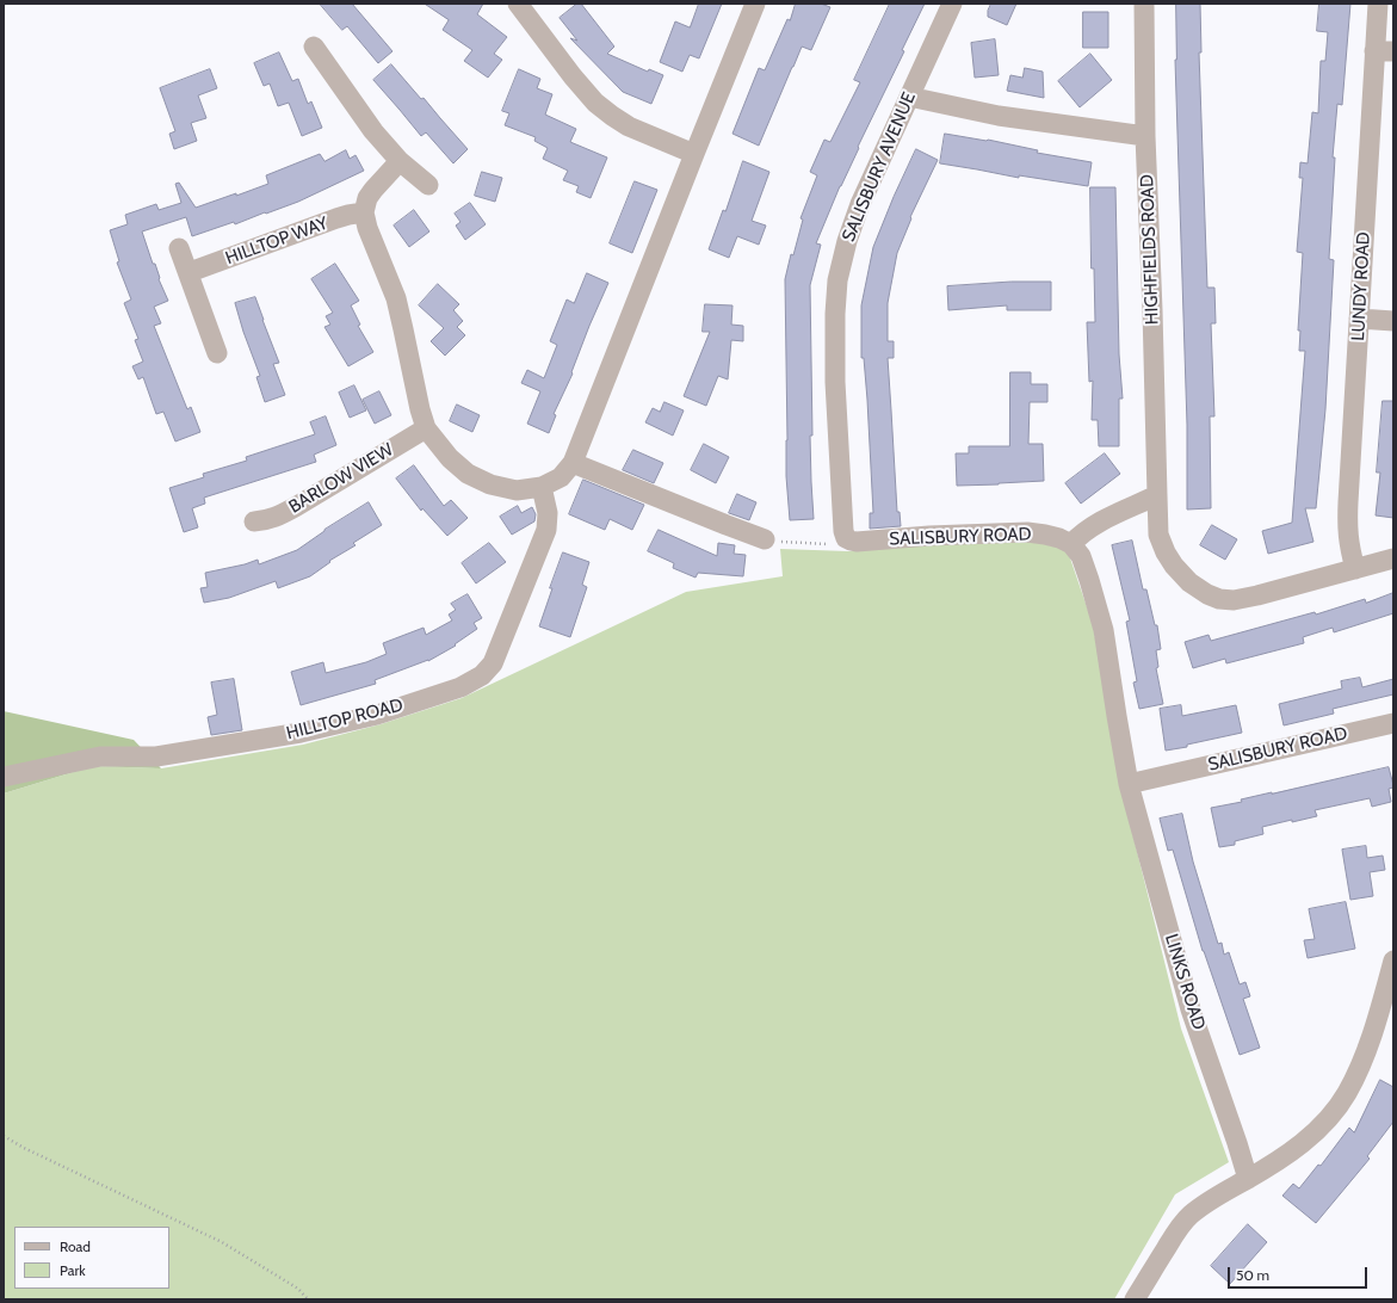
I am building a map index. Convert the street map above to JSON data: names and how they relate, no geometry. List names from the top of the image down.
{
  "streets": {
    "street": [
      "SALISBURY AVENUE",
      "HILLTOP WAY",
      "HIGHFIELDS ROAD",
      "LUNDY ROAD",
      "BARLOW VIEW",
      "SALISBURY ROAD",
      "HILLTOP ROAD",
      "LINKS ROAD"
    ]
  },
  "crossings": [
    ["SALISBURY AVENUE", "SALISBURY ROAD"],
    ["HIGHFIELDS ROAD", "LUNDY ROAD"],
    ["SALISBURY ROAD", "LINKS ROAD"]
  ],
  "legend": ["Road", "Park"],
  "scale_bar": "50 m"
}
